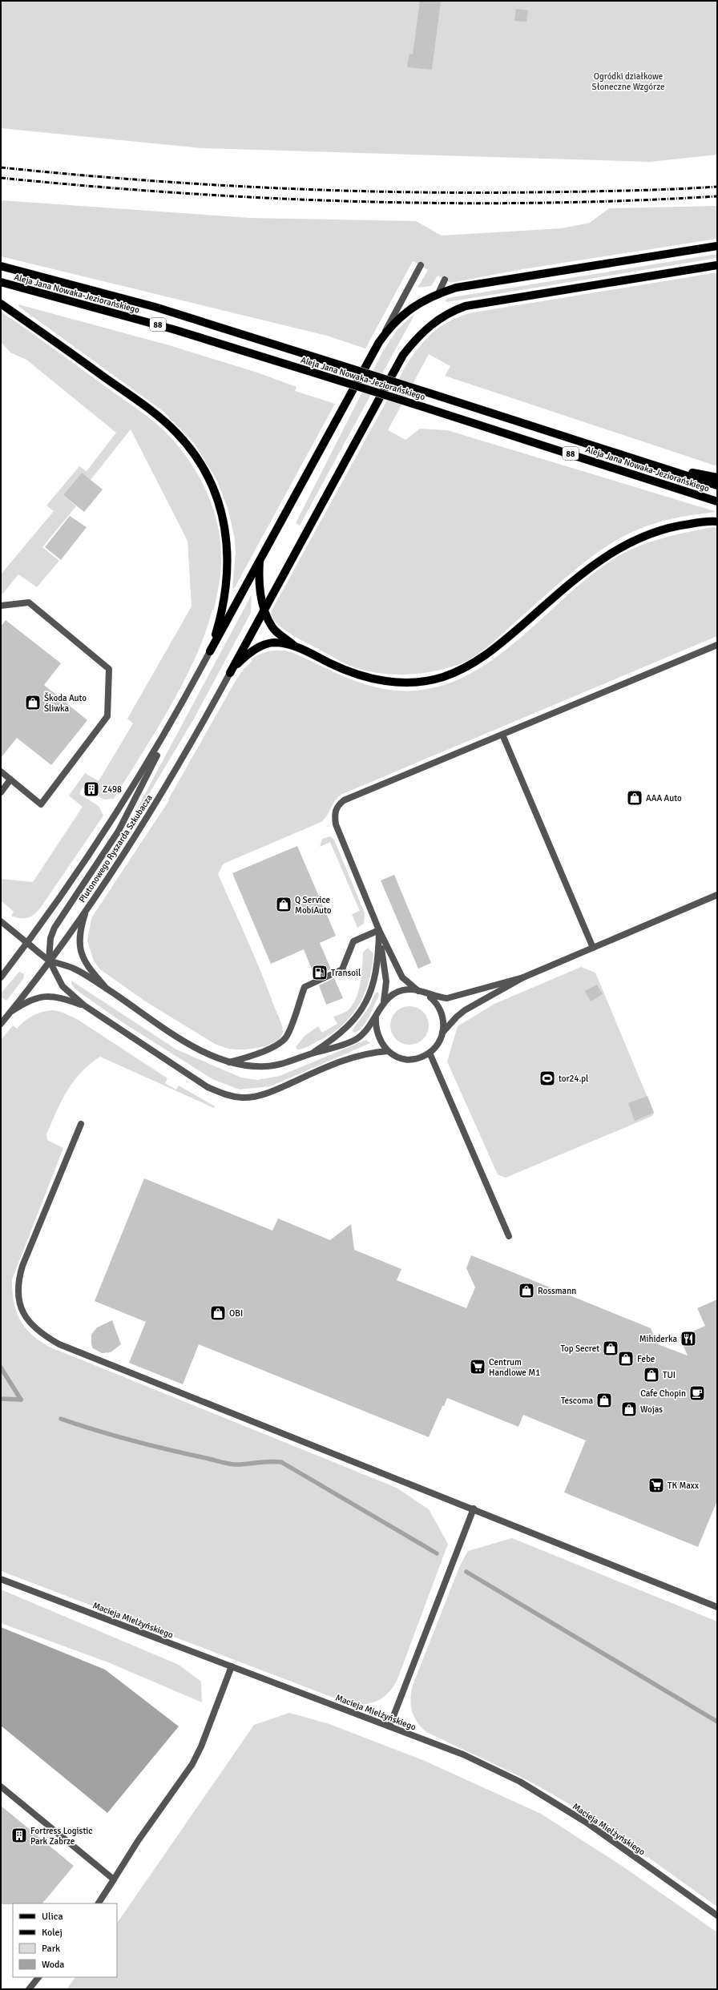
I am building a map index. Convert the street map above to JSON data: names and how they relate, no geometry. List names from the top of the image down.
{
  "streets": {
    "main road": ["Aleja Jana Nowaka-Jeziorańskiego", "88"],
    "street": ["Plutonowego Ryszarda Szkubacza", "Macieja Mielżyńskiego"]
  },
  "parks": ["Ogródki działkowe Słoneczne Wzgórze"],
  "places": {
    "shop": [
      "Škoda Auto Śliwka",
      "AAA Auto",
      "Q Service MobiAuto",
      "Rossmann",
      "OBI",
      "Top Secret",
      "Febe",
      "TUI",
      "Tescoma",
      "Wojas"
    ],
    "building": ["Z498", "Fortress Logistic Park Zabrze"],
    "fuel station": ["Transoil"],
    "sports": ["tor24.pl"],
    "restaurant": ["Mihiderka"],
    "supermarket": ["Centrum Handlowe M1", "TK Maxx"],
    "cafe": ["Cafe Chopin"]
  },
  "legend": [
    "Ulica",
    "Kolej",
    "Park",
    "Woda"
  ]
}
